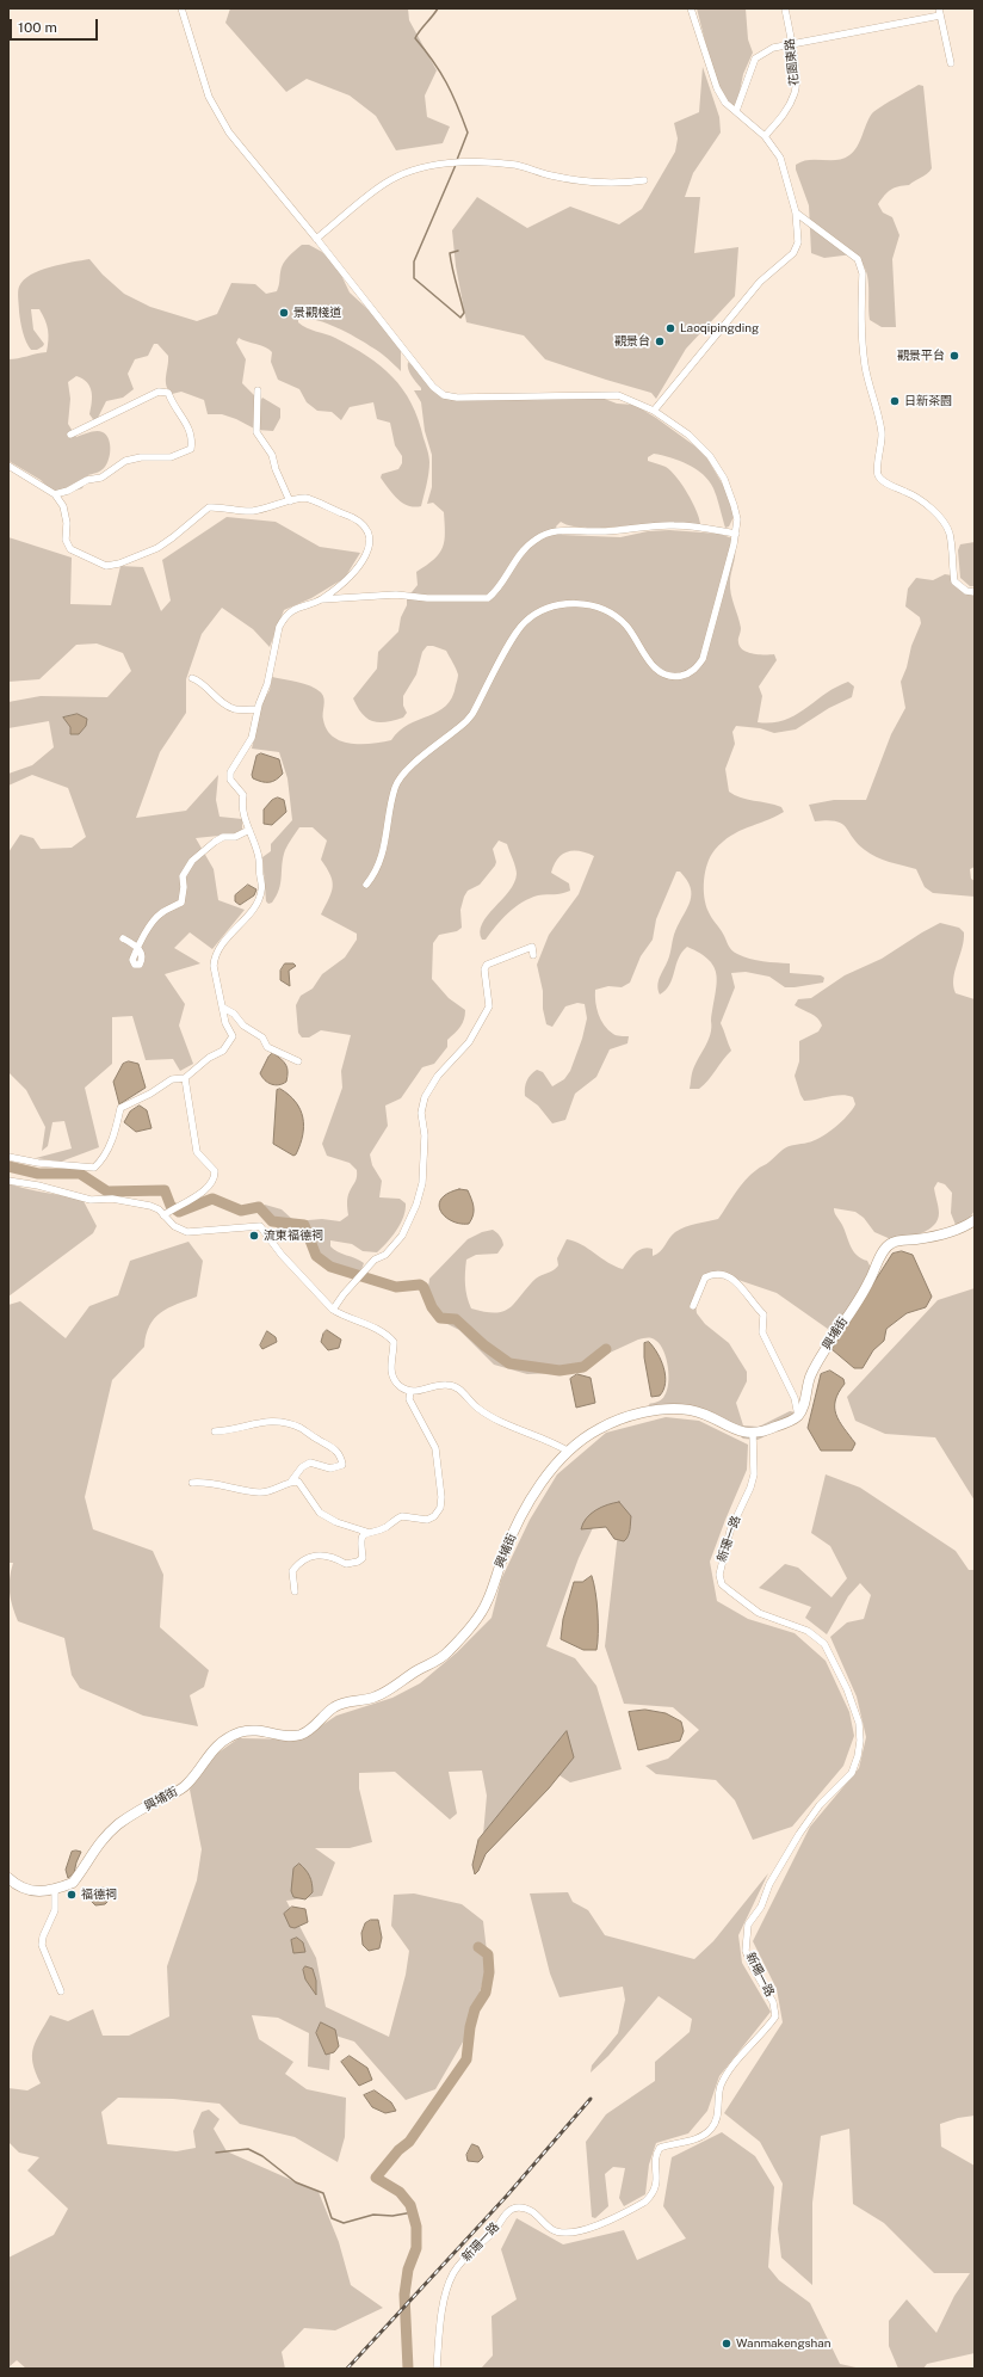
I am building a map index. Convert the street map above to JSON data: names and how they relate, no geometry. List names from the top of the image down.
{
  "streets": {
    "street": ["花園東路", "興埔街", "新珊一路"]
  },
  "crossings": [
    ["興埔街", "新珊一路"]
  ],
  "places": [
    "景觀棧道",
    "Laoqipingding",
    "觀景台",
    "觀景平台",
    "日新茶園",
    "流東福德祠",
    "福德祠",
    "Wanmakengshan"
  ],
  "scale_bar": "100 m"
}
